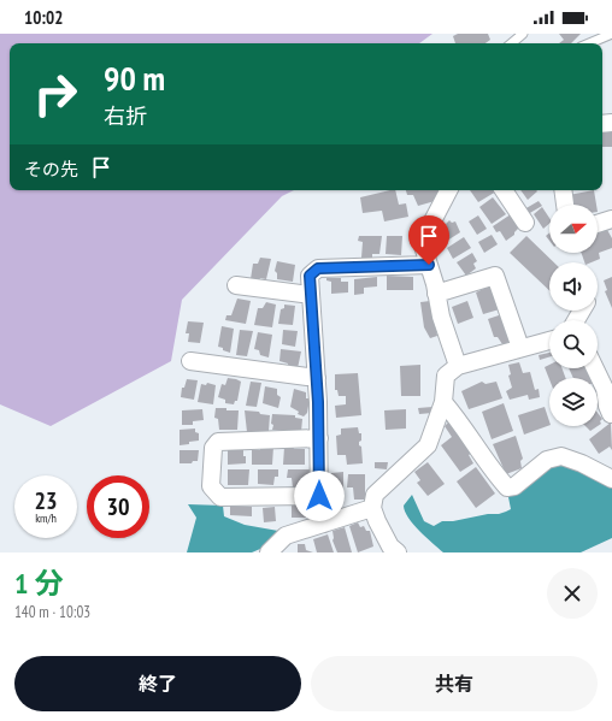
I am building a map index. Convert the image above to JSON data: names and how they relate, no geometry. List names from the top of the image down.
{
  "north": "right",
  "page": {
    "status": "10:02",
    "turn": ["90 m", "右折"],
    "then": "その先",
    "speed": "23 km/h",
    "limit": "30",
    "heading": ["1 分", "140 m · 10:03"],
    "buttons": ["終了", "共有"]
  }
}
